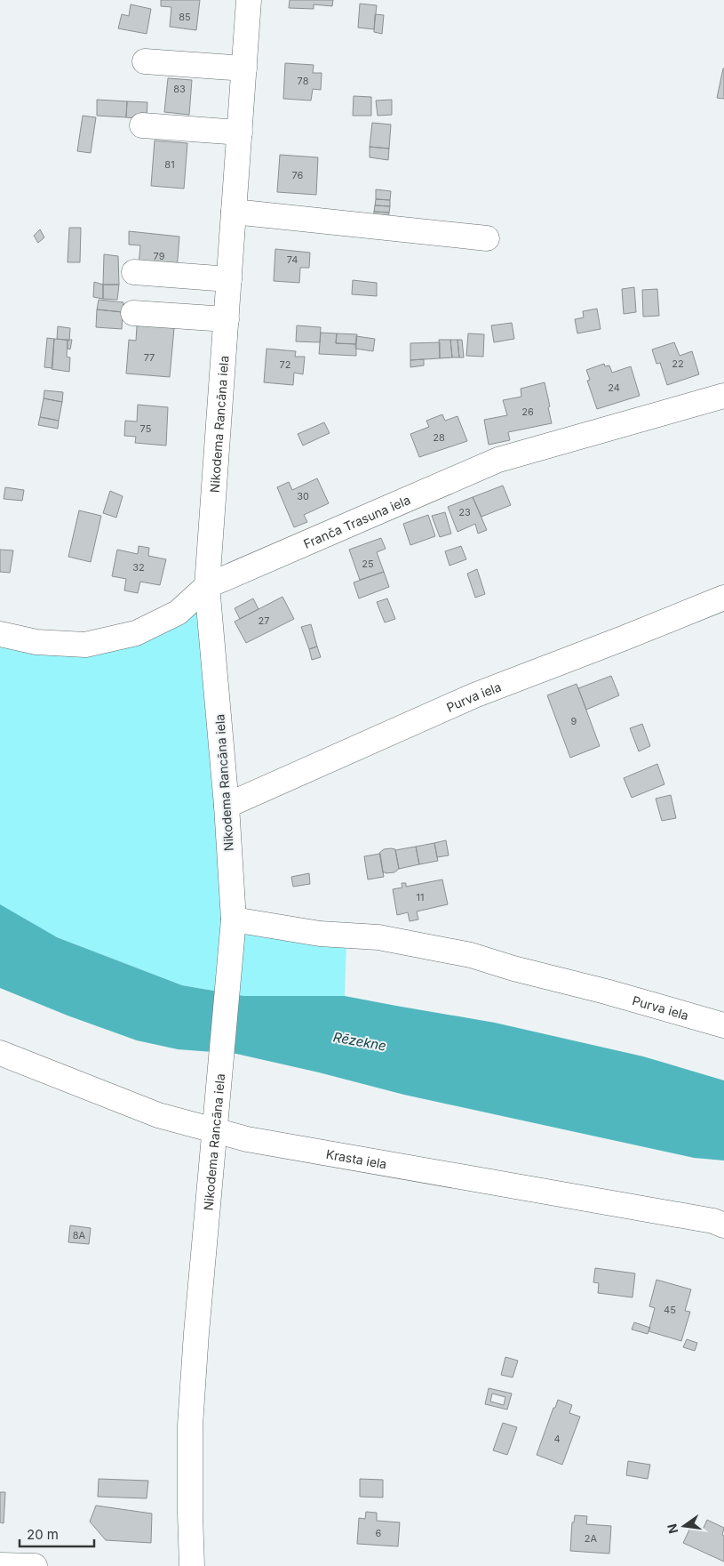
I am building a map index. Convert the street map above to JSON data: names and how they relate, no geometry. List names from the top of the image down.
{
  "streets": {
    "street": [
      "Nikodema Rancāna iela",
      "Franča Trasuna iela",
      "Purva iela",
      "Krasta iela"
    ]
  },
  "crossings": [
    ["Nikodema Rancāna iela", "Franča Trasuna iela"],
    ["Nikodema Rancāna iela", "Purva iela"],
    ["Nikodema Rancāna iela", "Krasta iela"]
  ],
  "water": ["Rēzekne"],
  "house_numbers": [
    "85",
    "78",
    "83",
    "81",
    "76",
    "79",
    "74",
    "77",
    "22",
    "72",
    "24",
    "26",
    "75",
    "28",
    "30",
    "23",
    "25",
    "32",
    "27",
    "9",
    "11",
    "8A",
    "45",
    "4",
    "6",
    "2A"
  ],
  "scale_bar": "20 m",
  "north": "left"
}
